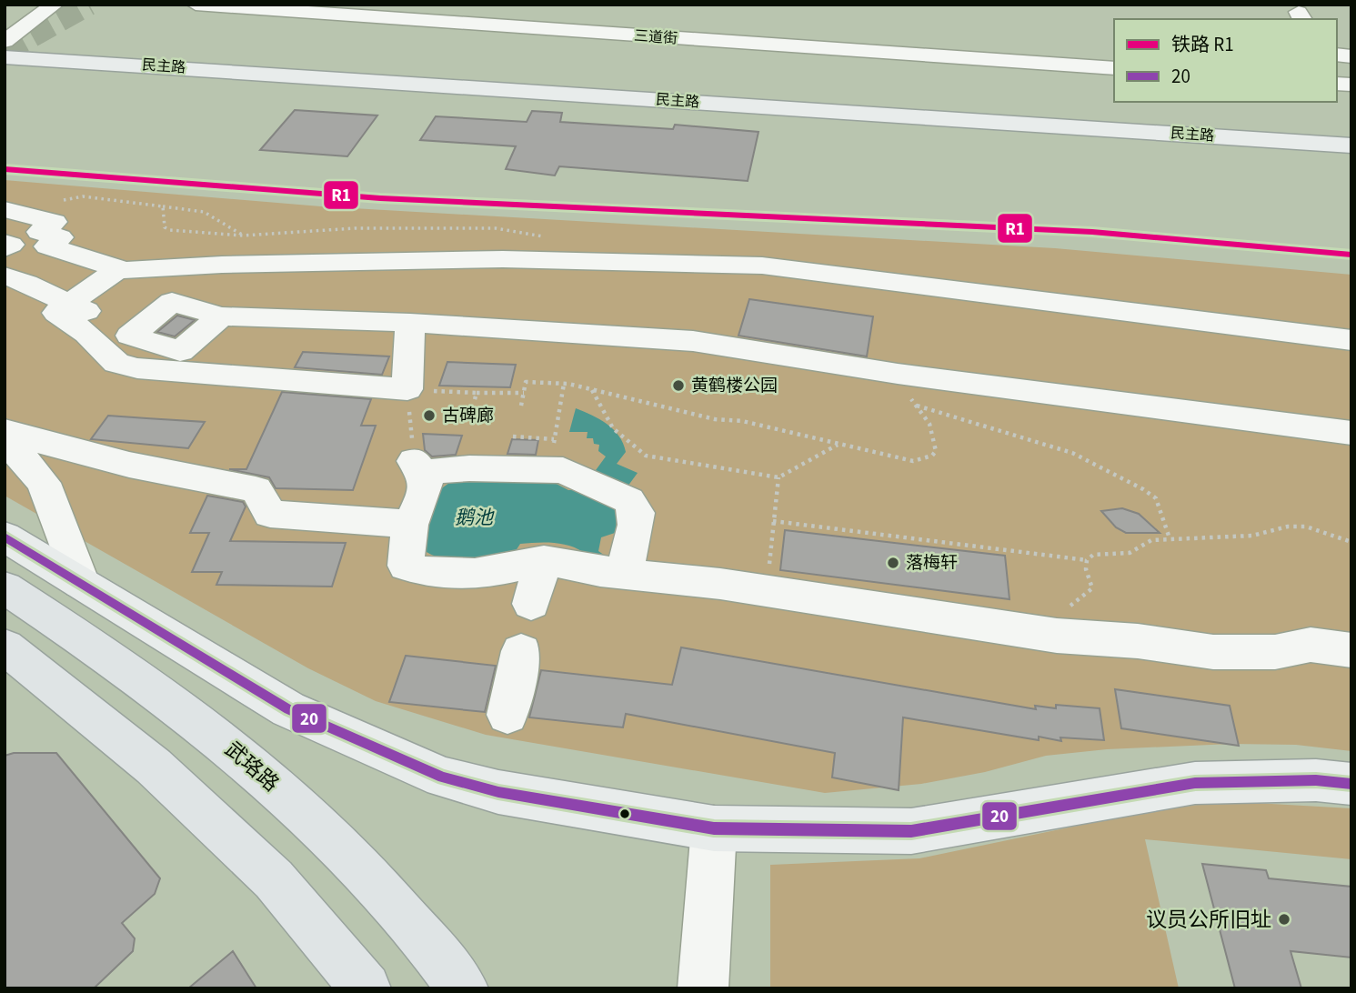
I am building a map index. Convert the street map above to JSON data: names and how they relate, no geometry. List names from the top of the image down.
{
  "streets": {
    "highway": ["武珞路"],
    "main road": ["民主路"],
    "street": ["三道街"]
  },
  "water": ["鹅池"],
  "places": [
    "黄鹤楼公园",
    "古碑廊",
    "落梅轩",
    "议员公所旧址"
  ],
  "lines": ["rail line R1", "transit line 20"],
  "legend": ["铁路 R1", "20"]
}
